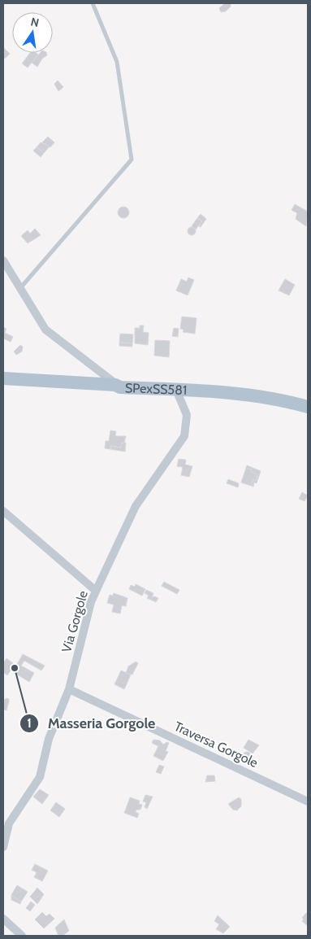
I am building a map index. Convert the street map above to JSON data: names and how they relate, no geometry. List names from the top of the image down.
{
  "streets": {
    "main road": ["SPexSS581"],
    "street": ["Via Gorgole", "Traversa Gorgole"]
  },
  "crossings": [
    ["SPexSS581", "Via Gorgole"],
    ["Via Gorgole", "Traversa Gorgole"]
  ],
  "places": ["Masseria Gorgole"],
  "north": "top"
}
